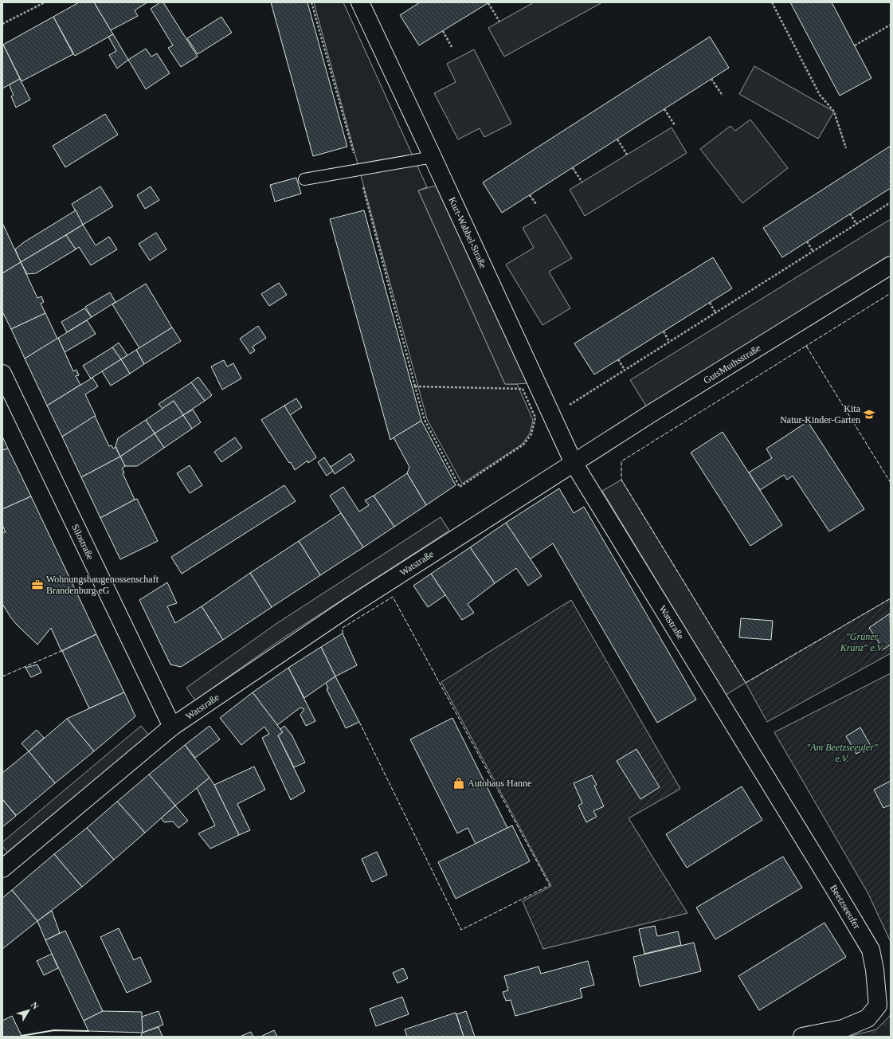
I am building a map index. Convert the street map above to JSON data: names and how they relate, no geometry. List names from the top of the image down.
{
  "streets": {
    "street": [
      "Kurt-Wabbel-Straße",
      "GutsMuthsstraße",
      "Silostraße",
      "Watstraße",
      "Beetzseeufer"
    ]
  },
  "crossings": [
    ["Kurt-Wabbel-Straße", "GutsMuthsstraße"],
    ["Kurt-Wabbel-Straße", "Watstraße"],
    ["GutsMuthsstraße", "Watstraße"],
    ["Silostraße", "Watstraße"],
    ["Watstraße", "Beetzseeufer"]
  ],
  "parks": ["\"Grüner Kranz\" e.V.", "\"Am Beetzseeufer\" e.V."],
  "places": {
    "school or university": ["Kita Natur-Kinder-Garten"],
    "office": ["Wohnungsbaugenossenschaft Brandenburg eG"],
    "shop": ["Autohaus Hanne"]
  },
  "north": "top right"
}
